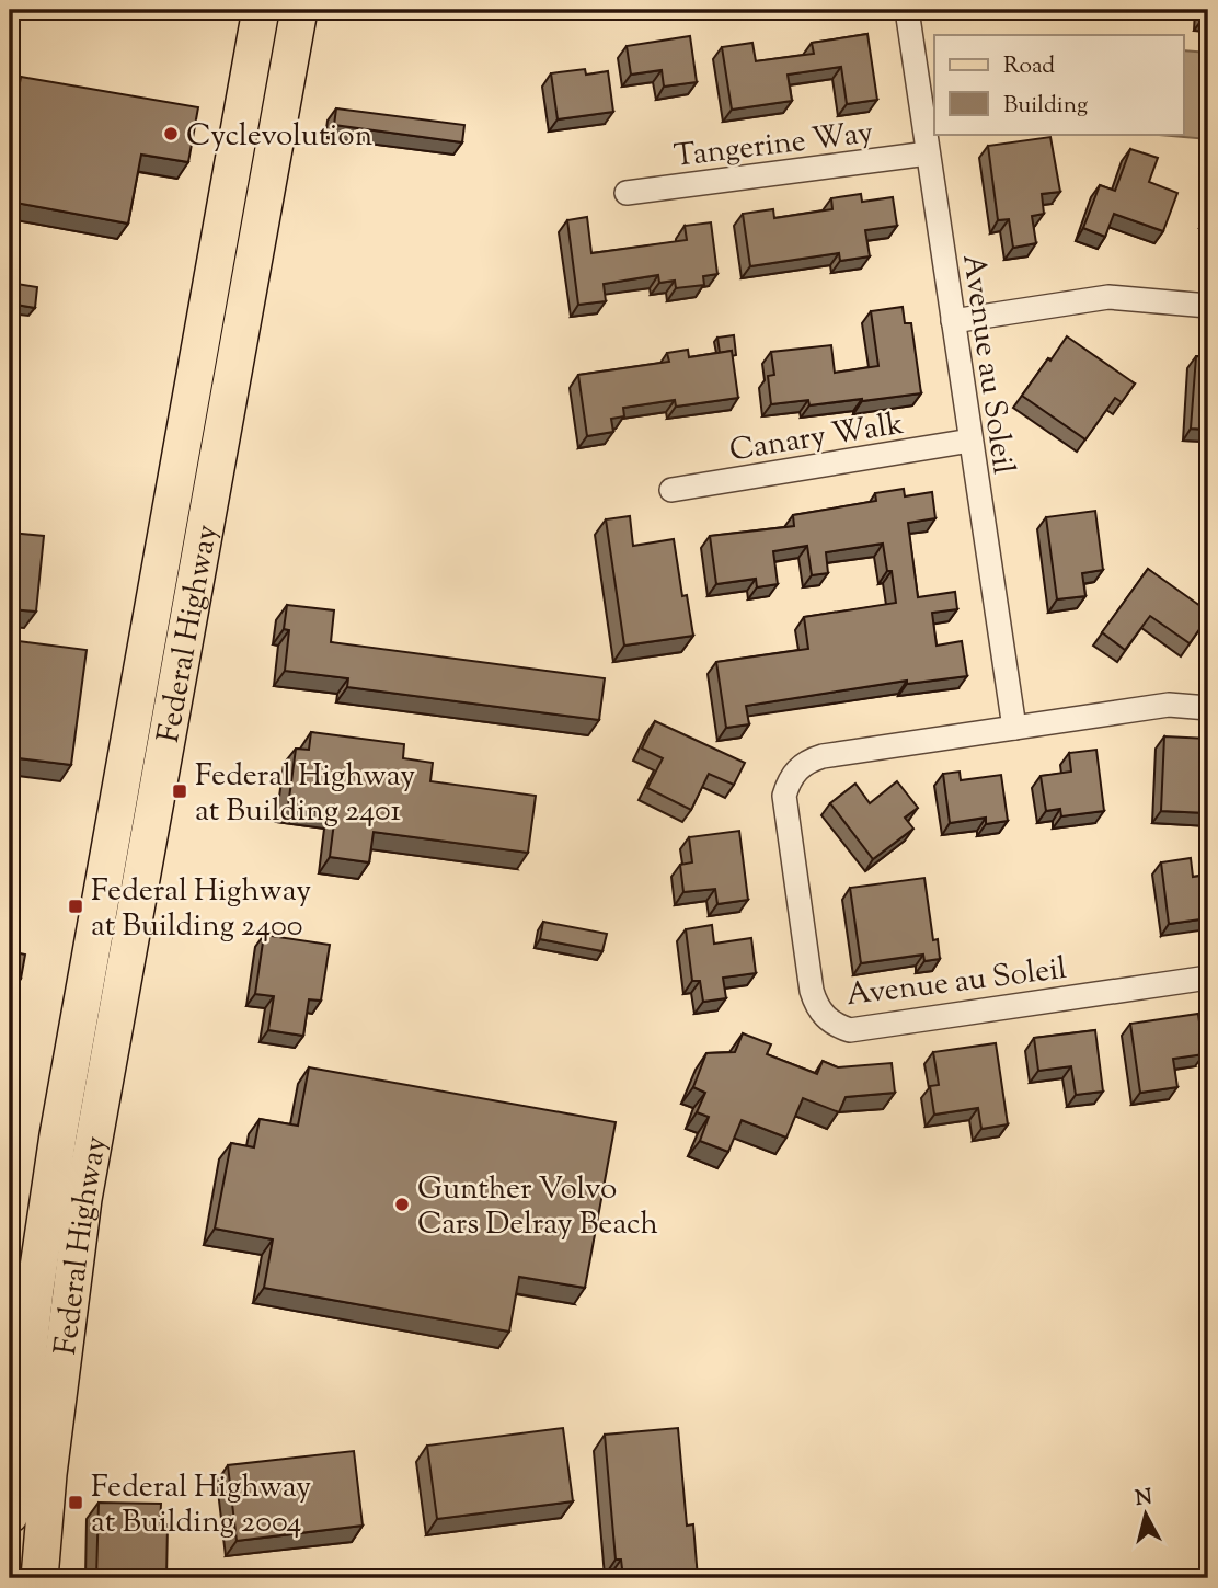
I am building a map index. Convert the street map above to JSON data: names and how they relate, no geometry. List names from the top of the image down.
{
  "streets": {
    "main road": ["Federal Highway"],
    "street": ["Tangerine Way", "Avenue au Soleil", "Canary Walk"]
  },
  "crossings": [
    ["Tangerine Way", "Avenue au Soleil"],
    ["Avenue au Soleil", "Canary Walk"]
  ],
  "places": {
    "other": ["Cyclevolution", "Gunther Volvo Cars Delray Beach"],
    "transit": ["Federal Highway at Building 2401", "Federal Highway at Building 2400", "Federal Highway at Building 2004"]
  },
  "legend": ["Road", "Building"],
  "north": "top"
}
